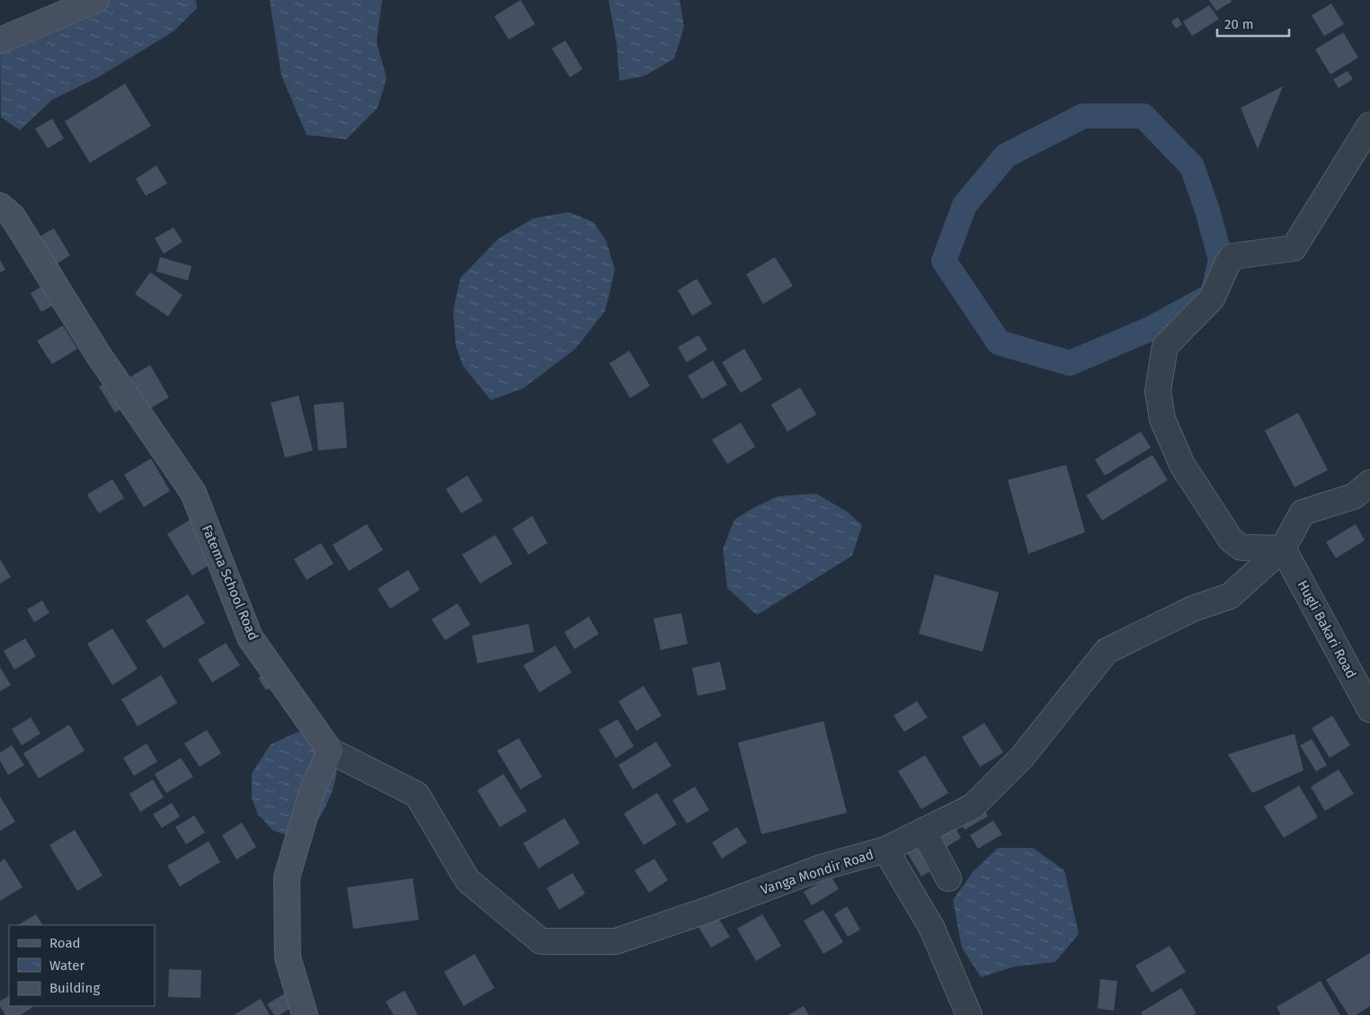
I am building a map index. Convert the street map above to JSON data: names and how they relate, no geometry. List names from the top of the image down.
{
  "streets": {
    "main road": ["Fatema School Road"],
    "street": ["Hugli Bakari Road", "Vanga Mondir Road"]
  },
  "crossings": [
    ["Fatema School Road", "Vanga Mondir Road"],
    ["Hugli Bakari Road", "Vanga Mondir Road"]
  ],
  "legend": ["Road", "Water", "Building"],
  "scale_bar": "20 m"
}
